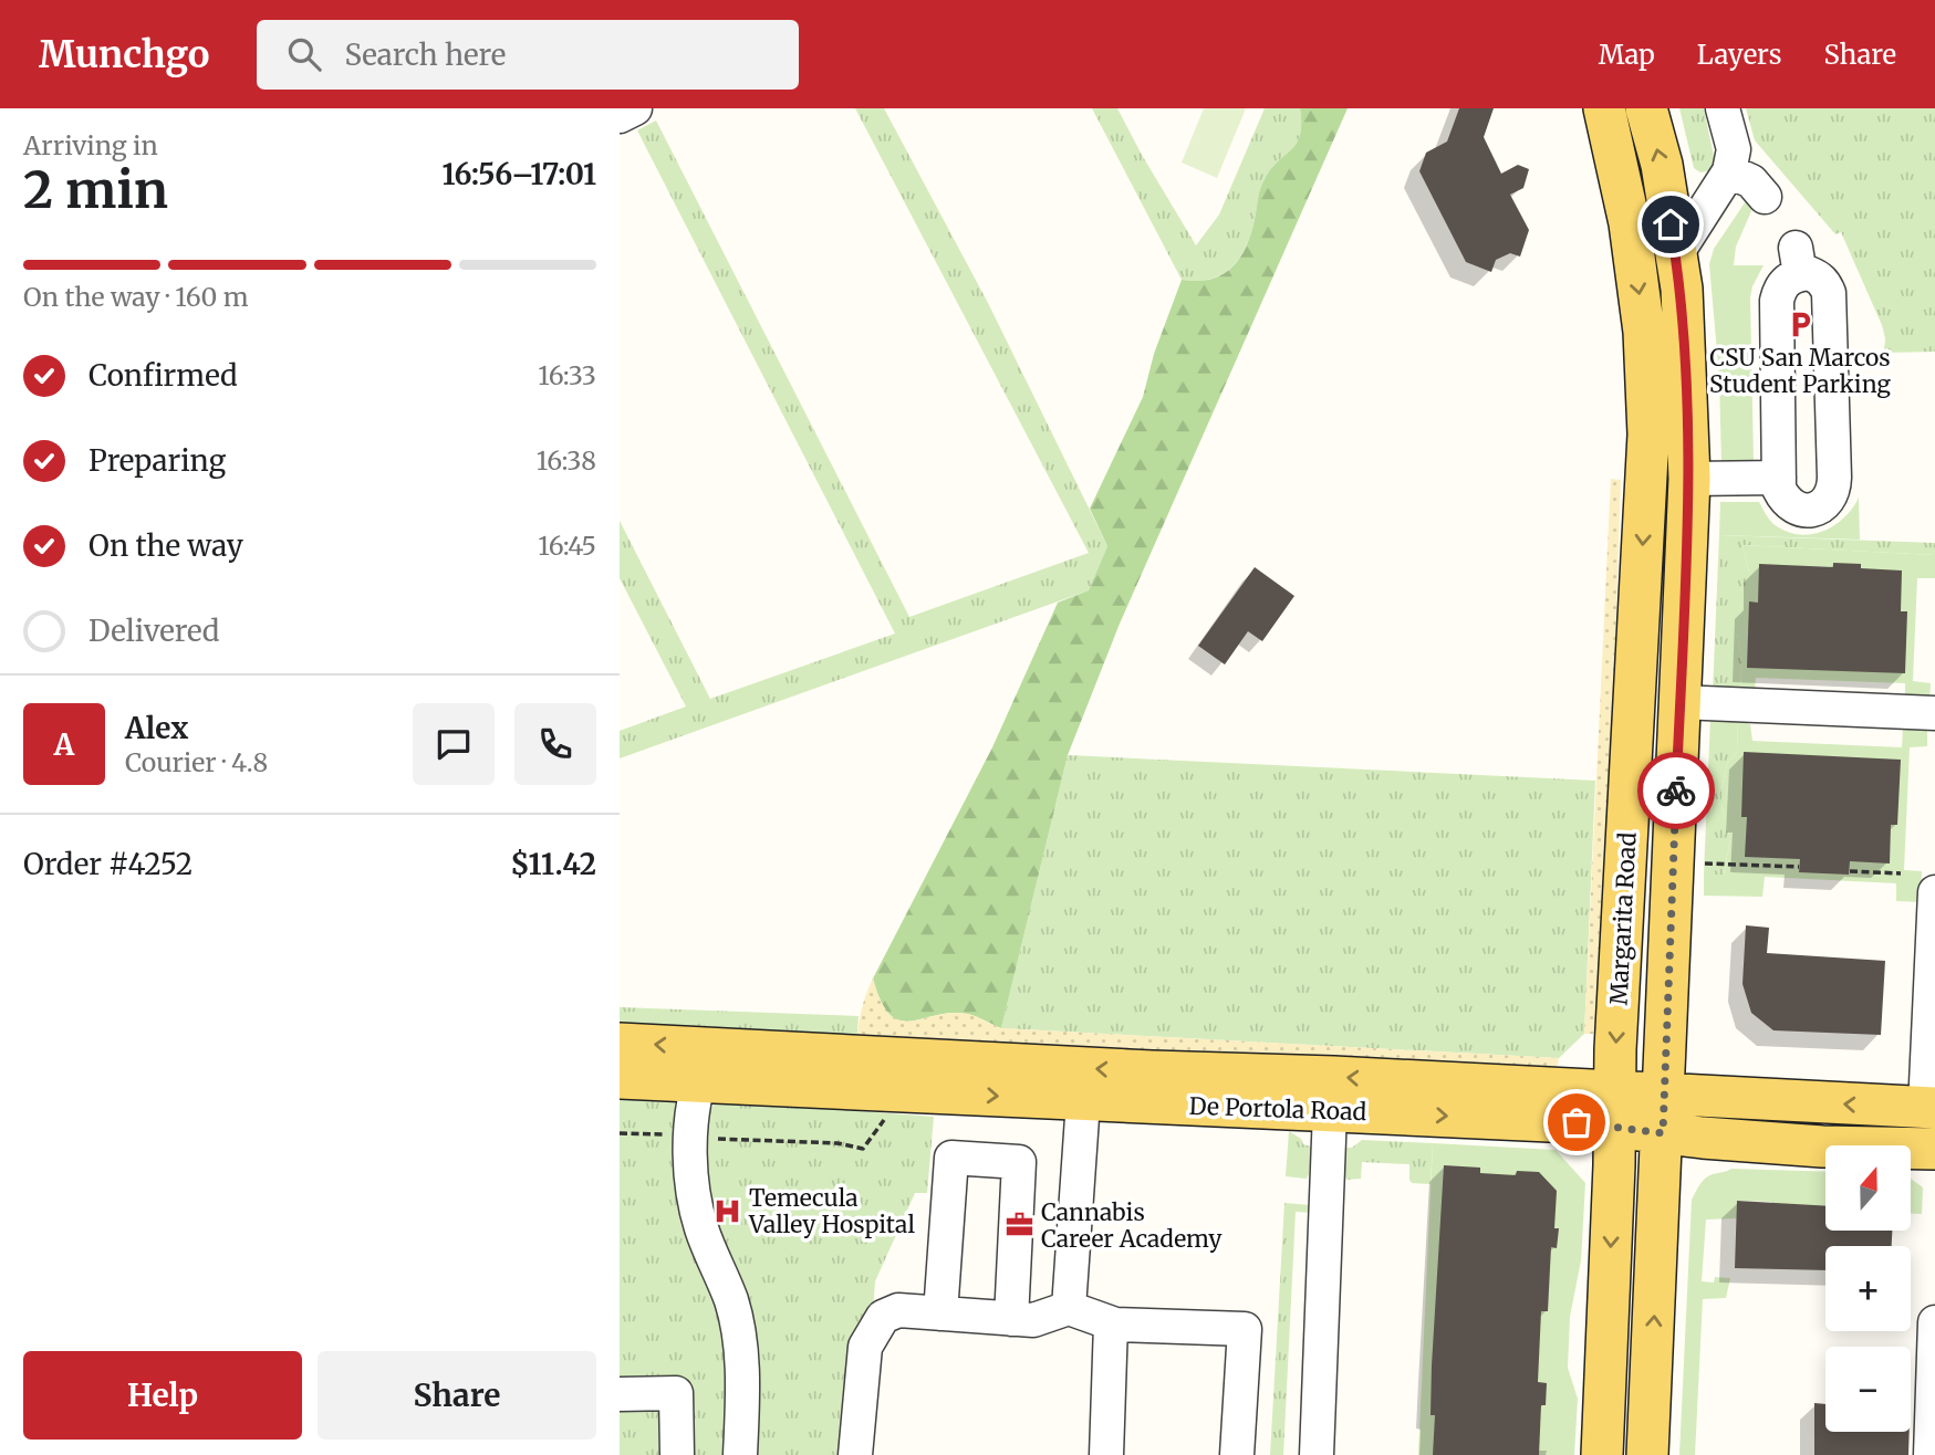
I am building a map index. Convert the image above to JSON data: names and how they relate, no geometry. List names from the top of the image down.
{
  "streets": {
    "main road": ["Margarita Road", "De Portola Road"]
  },
  "crossings": [
    ["Margarita Road", "De Portola Road"]
  ],
  "places": {
    "parking": ["CSU San Marcos Student Parking"],
    "hospital": ["Temecula Valley Hospital"],
    "office": ["Cannabis Career Academy"]
  },
  "north": "top",
  "page": {
    "header": "Munchgo",
    "search": "Search here",
    "nav": ["Map", "Layers", "Share"],
    "heading": ["2 min", "Arriving in", "16:56–17:01"],
    "panel": [
      "Alex",
      "Courier · 4.8",
      "Order #4252",
      "$11.42"
    ],
    "bar": "On the way · 160 m",
    "list": [
      ["Confirmed", "16:33"],
      ["Preparing", "16:38"],
      ["On the way", "16:45"],
      "Delivered"
    ],
    "round": "A",
    "map_buttons": ["+", "−"],
    "buttons": ["Help", "Share"]
  }
}
